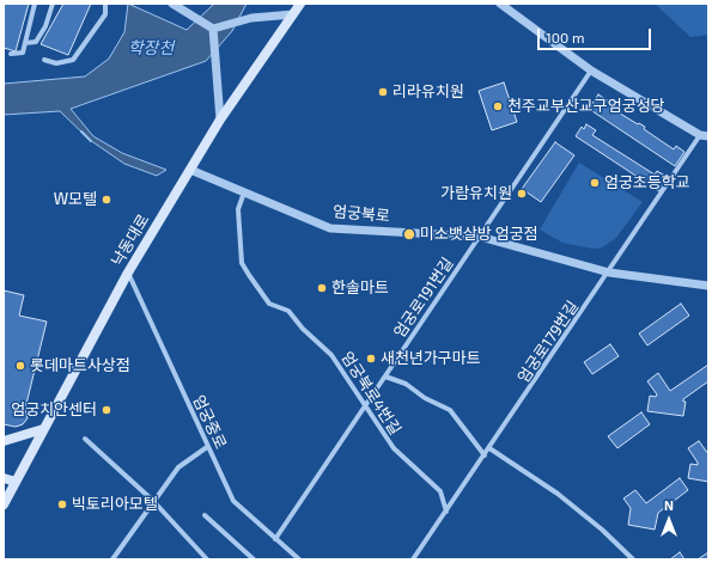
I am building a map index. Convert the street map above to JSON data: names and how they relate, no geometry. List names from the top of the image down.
{
  "streets": {
    "main road": ["낙동대로"],
    "street": [
      "엄궁북로",
      "엄궁로191번길",
      "엄궁로179번길",
      "엄궁북로4번길",
      "엄궁중로"
    ]
  },
  "crossings": [
    ["엄궁북로", "낙동대로"],
    ["엄궁북로", "엄궁로191번길"],
    ["엄궁북로", "엄궁로179번길"],
    ["엄궁북로", "엄궁북로4번길"],
    ["낙동대로", "엄궁중로"],
    ["엄궁로191번길", "엄궁북로4번길"],
    ["엄궁로191번길", "엄궁중로"],
    ["엄궁로179번길", "엄궁북로4번길"]
  ],
  "water": ["학장천"],
  "places": [
    "리라유치원",
    "천주교부산교구엄궁성당",
    "엄궁초등학교",
    "가람유치원",
    "W모텔",
    "미소뱃살방 엄궁점",
    "한솔마트",
    "새천년가구마트",
    "롯데마트사상점",
    "엄궁치안센터",
    "빅토리아모텔"
  ],
  "scale_bar": "100 m",
  "north": "top"
}
